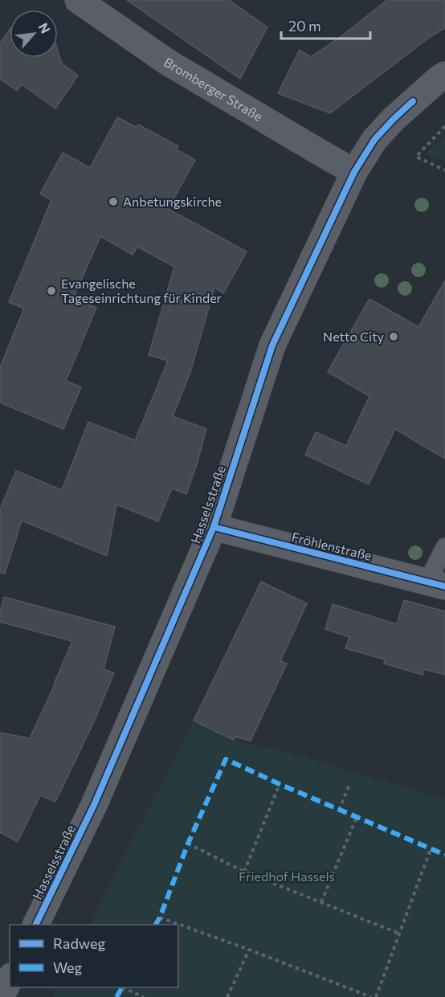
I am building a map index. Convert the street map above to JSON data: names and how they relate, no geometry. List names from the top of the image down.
{
  "streets": {
    "street": ["Bromberger Straße", "Hasselsstraße", "Fröhlenstraße"]
  },
  "crossings": [
    ["Bromberger Straße", "Hasselsstraße"],
    ["Hasselsstraße", "Fröhlenstraße"]
  ],
  "parks": ["Friedhof Hassels"],
  "places": ["Anbetungskirche", "Evangelische Tageseinrichtung für Kinder", "Netto City"],
  "legend": ["Radweg", "Weg"],
  "scale_bar": "20 m",
  "north": "top right"
}
